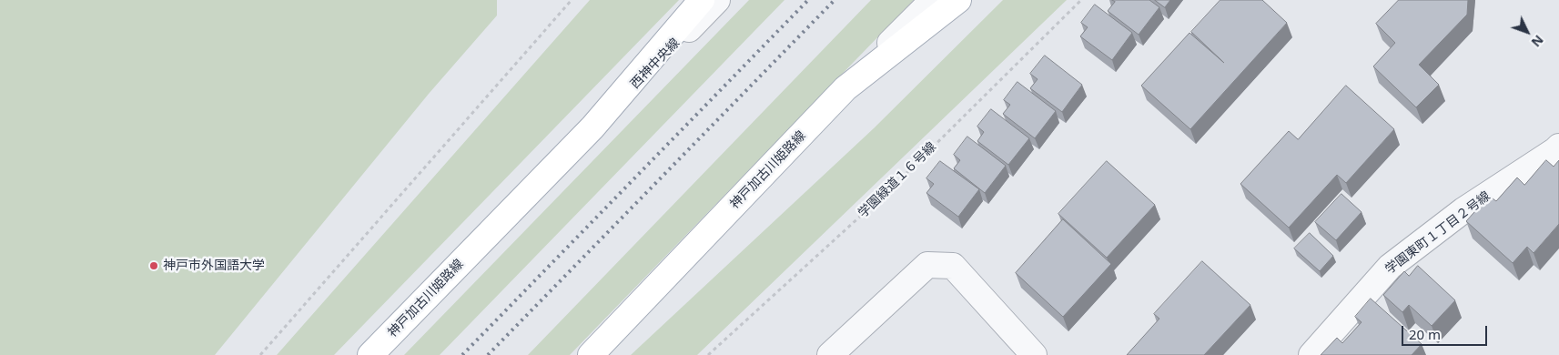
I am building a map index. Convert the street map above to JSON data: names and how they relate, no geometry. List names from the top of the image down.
{
  "streets": {
    "main road": ["神戸加古川姫路線"],
    "street": ["西神中央線", "学園東町１丁目２号線"],
    "path": ["学園緑道１６号線"]
  },
  "crossings": [
    ["西神中央線", "神戸加古川姫路線"]
  ],
  "places": ["神戸市外国語大学"],
  "scale_bar": "20 m",
  "north": "bottom right"
}
